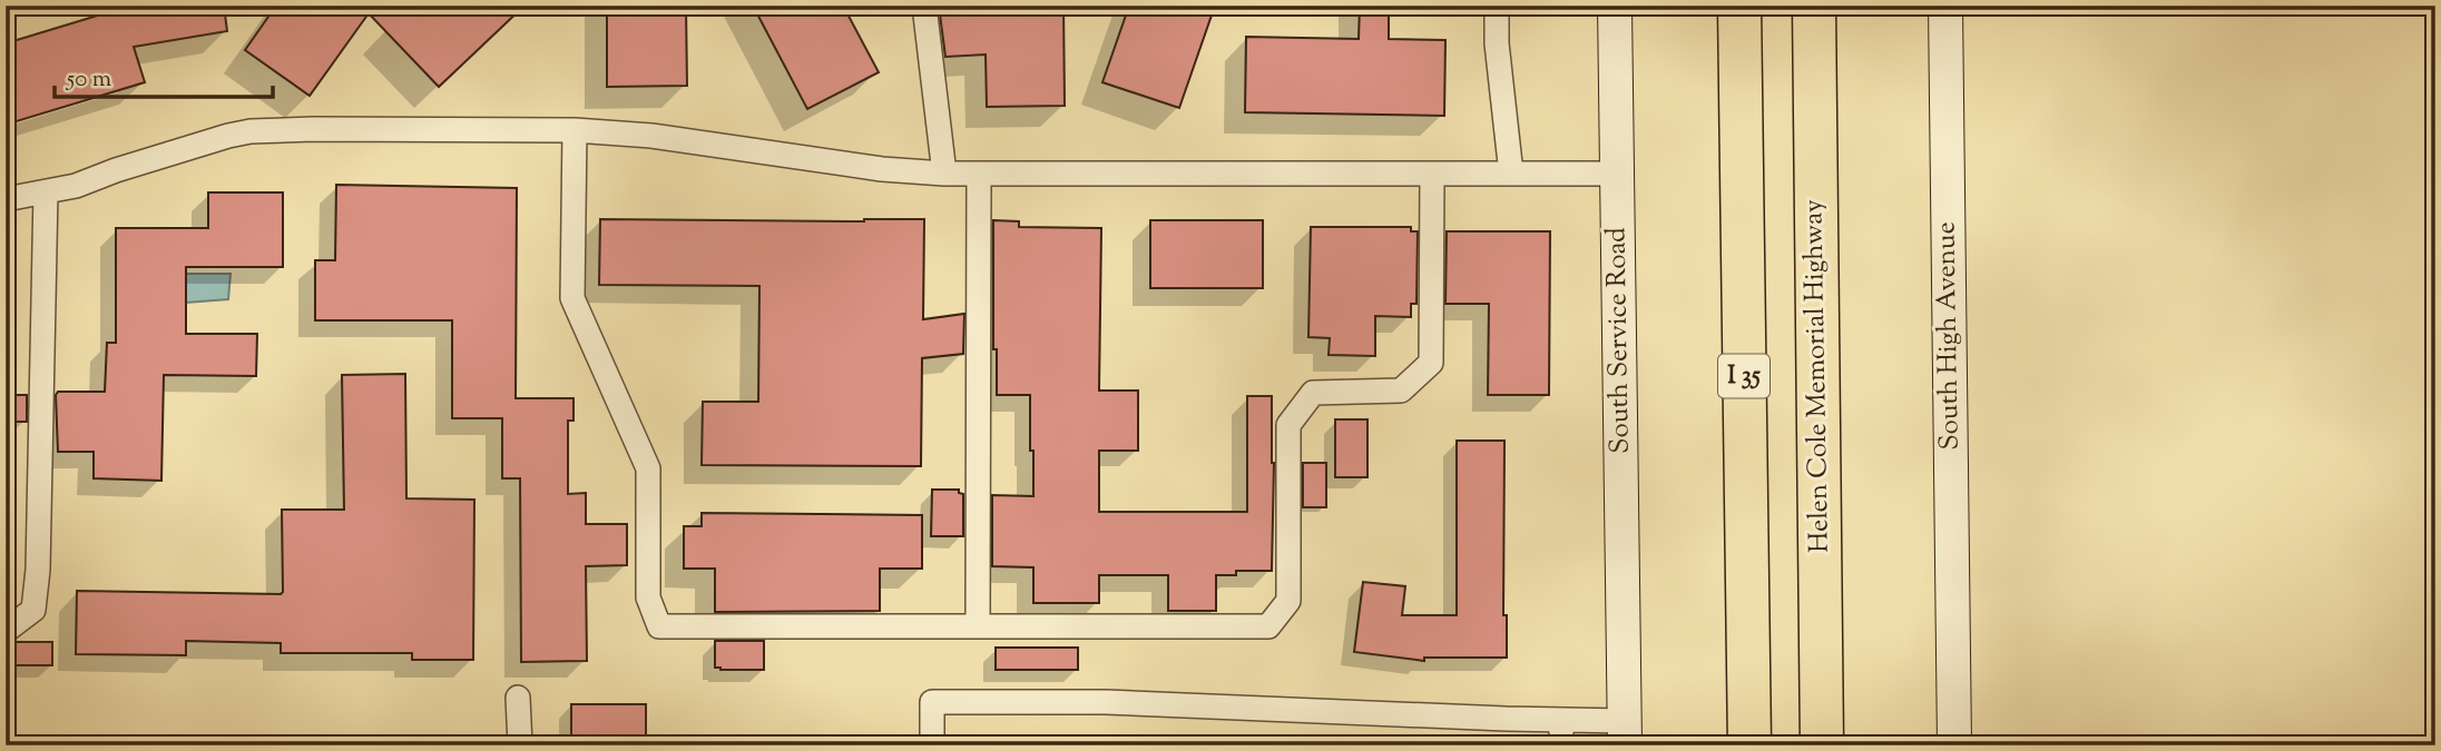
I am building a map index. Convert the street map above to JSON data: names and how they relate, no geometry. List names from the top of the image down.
{
  "streets": {
    "highway": ["I 35", "Helen Cole Memorial Highway"],
    "main road": ["South High Avenue", "South Service Road"]
  },
  "scale_bar": "50 m"
}
